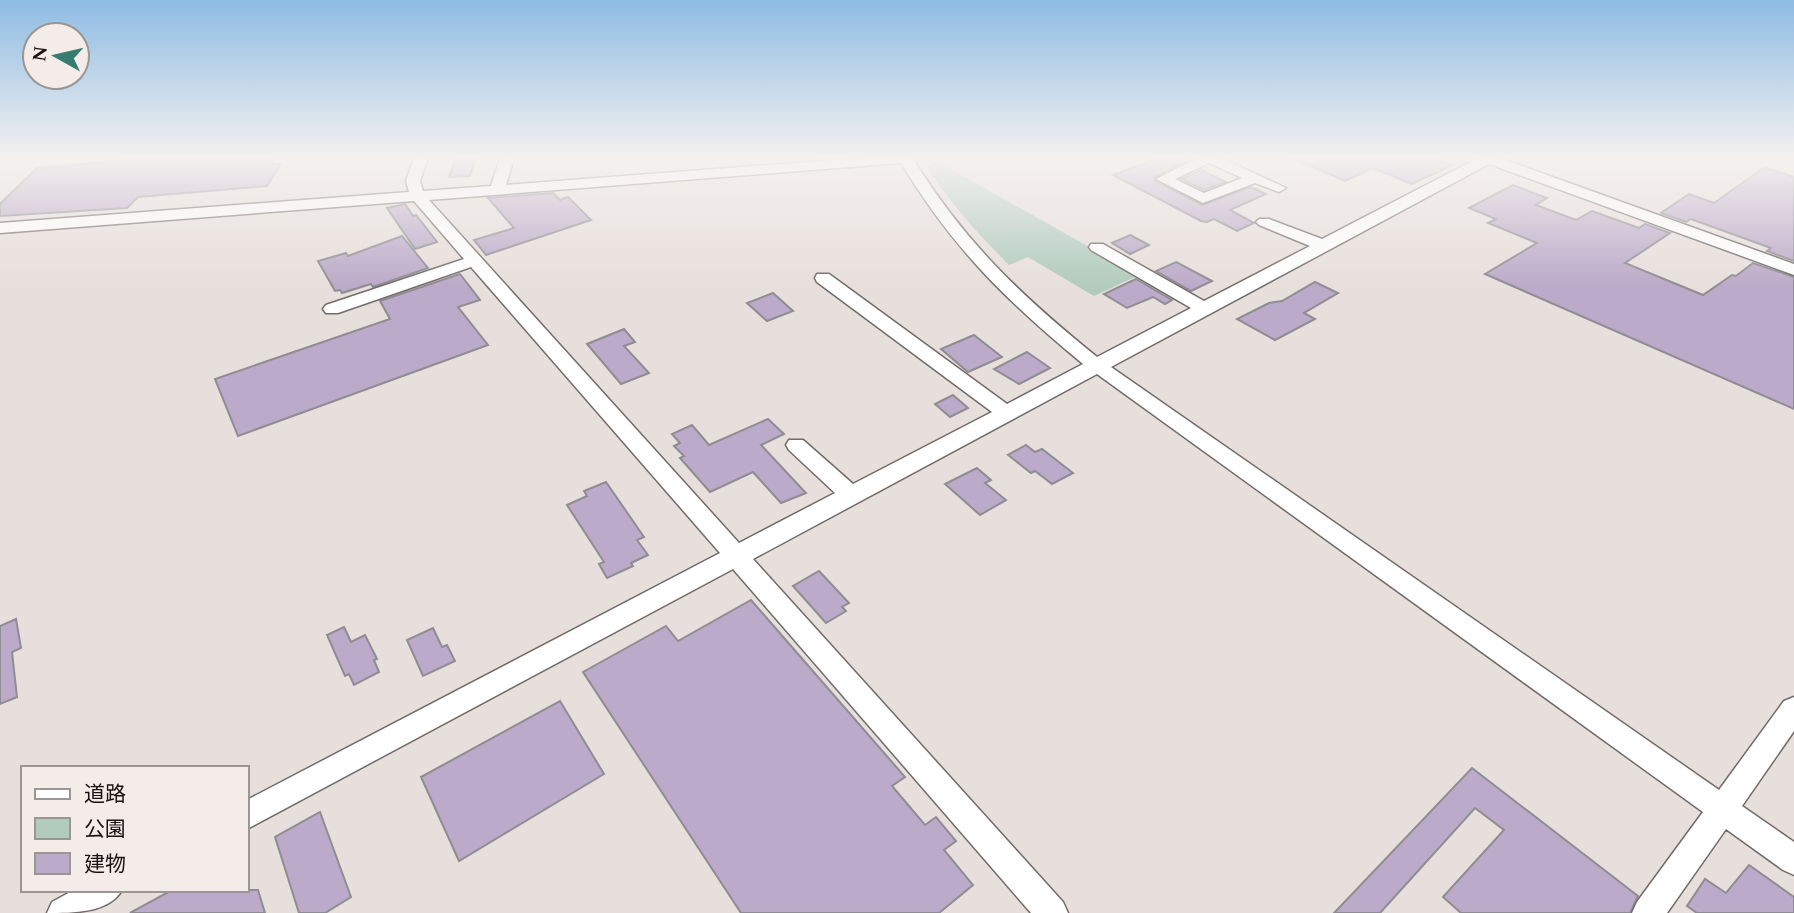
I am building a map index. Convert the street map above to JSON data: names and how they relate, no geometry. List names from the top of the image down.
{
  "legend": ["道路", "公園", "建物"],
  "north": "left"
}
